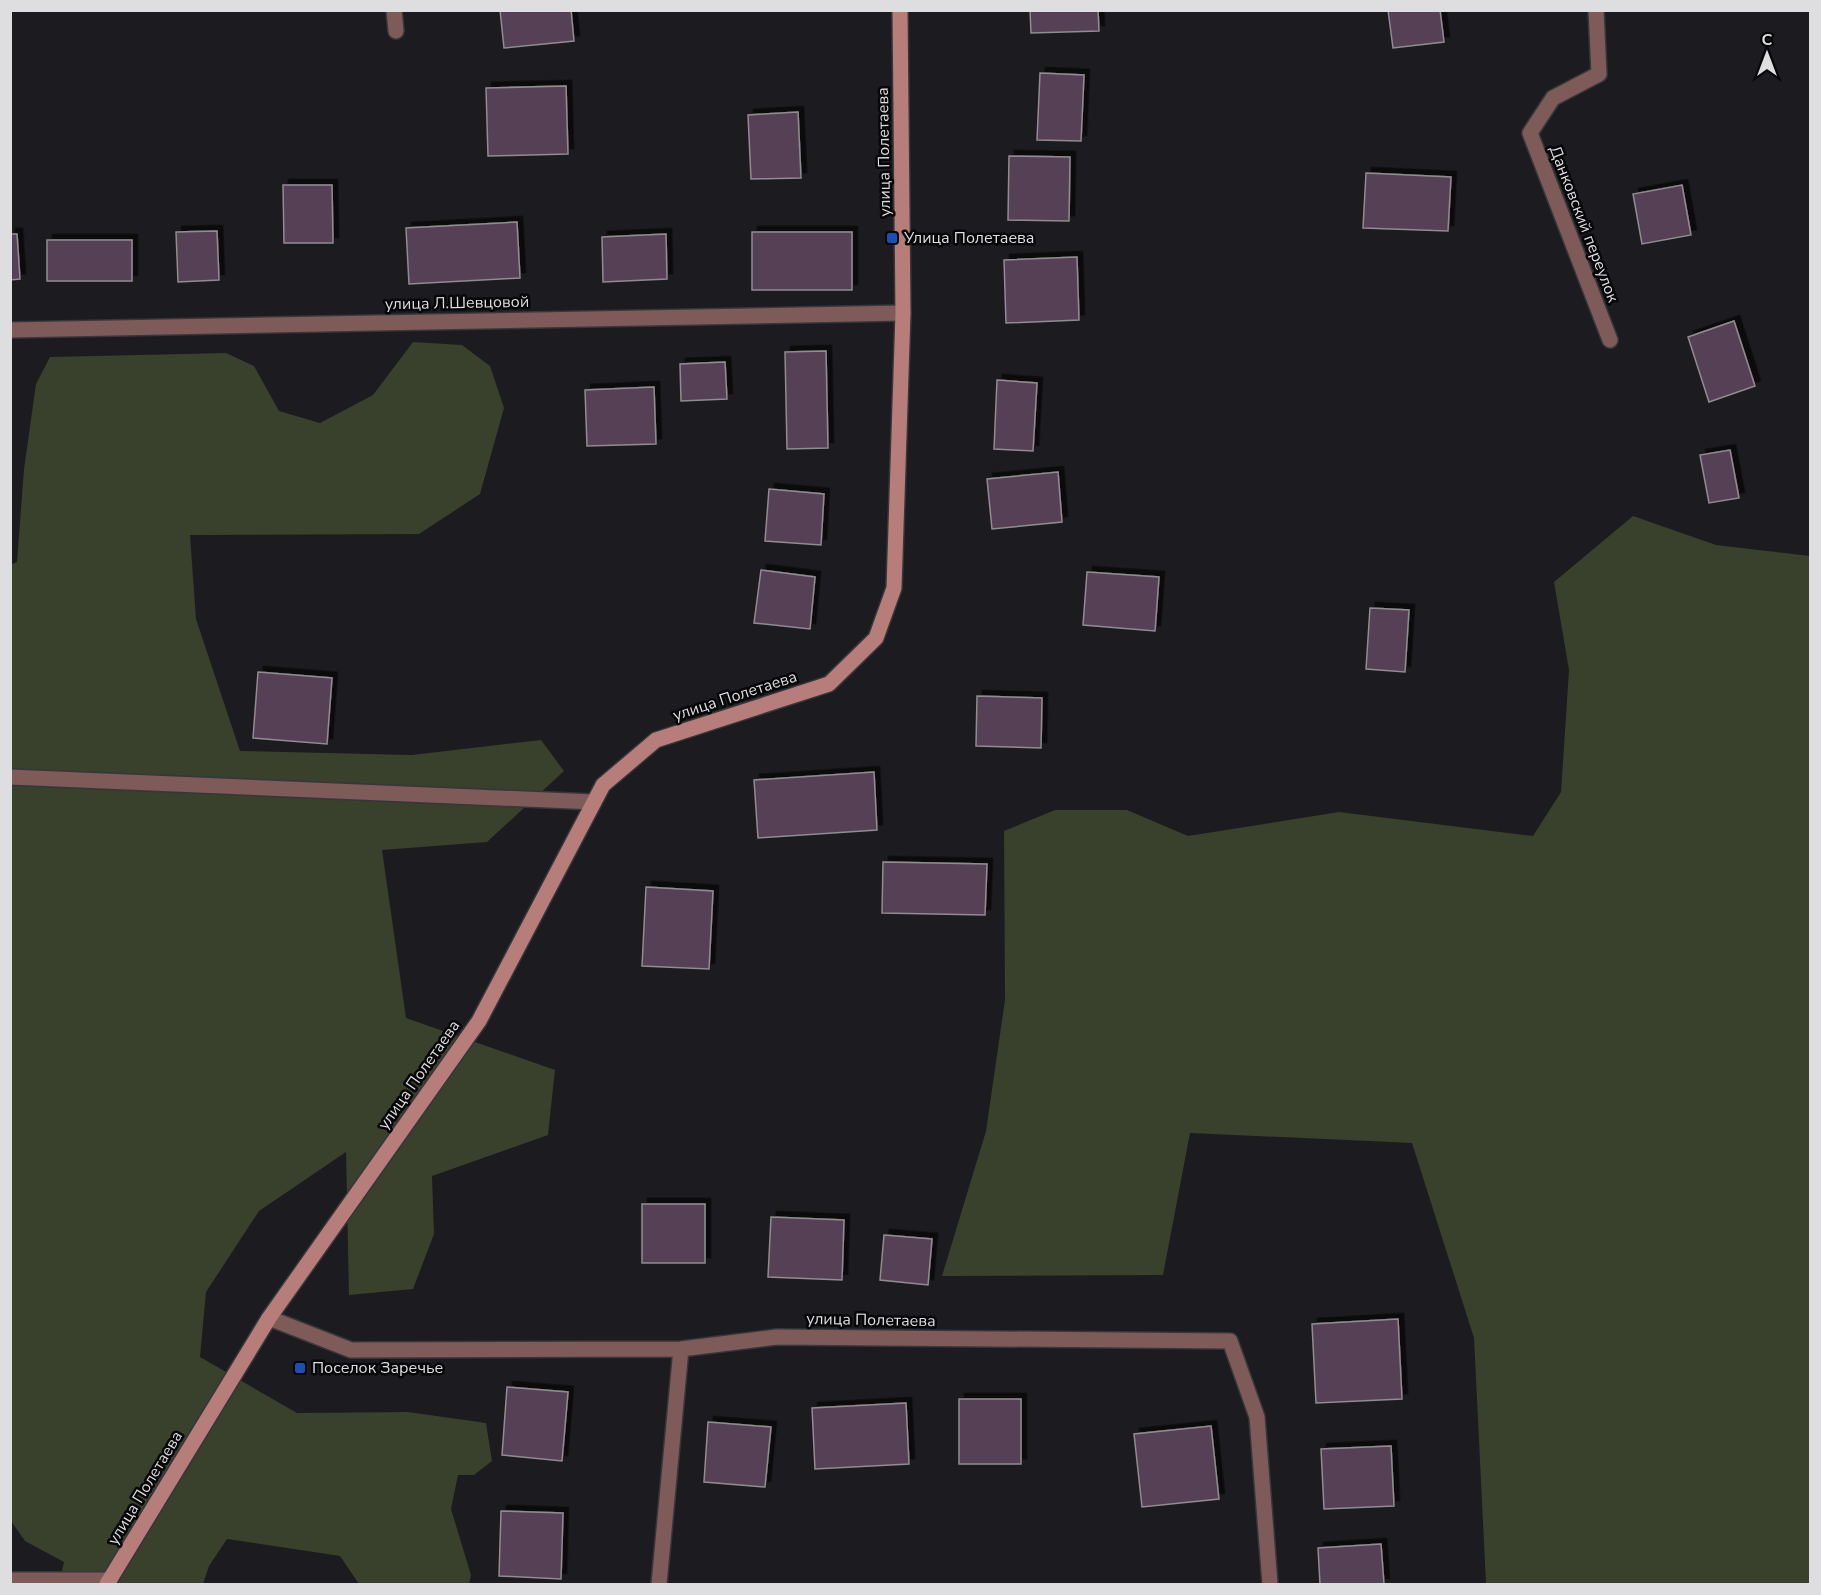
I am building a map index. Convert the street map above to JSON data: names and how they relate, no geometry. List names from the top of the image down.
{
  "streets": {
    "street": ["улица Полетаева", "Данковский переулок", "улица Л.Шевцовой"]
  },
  "crossings": [
    ["улица Полетаева", "улица Л.Шевцовой"]
  ],
  "places": {
    "transit": ["Улица Полетаева", "Поселок Заречье"]
  },
  "north": "top"
}
